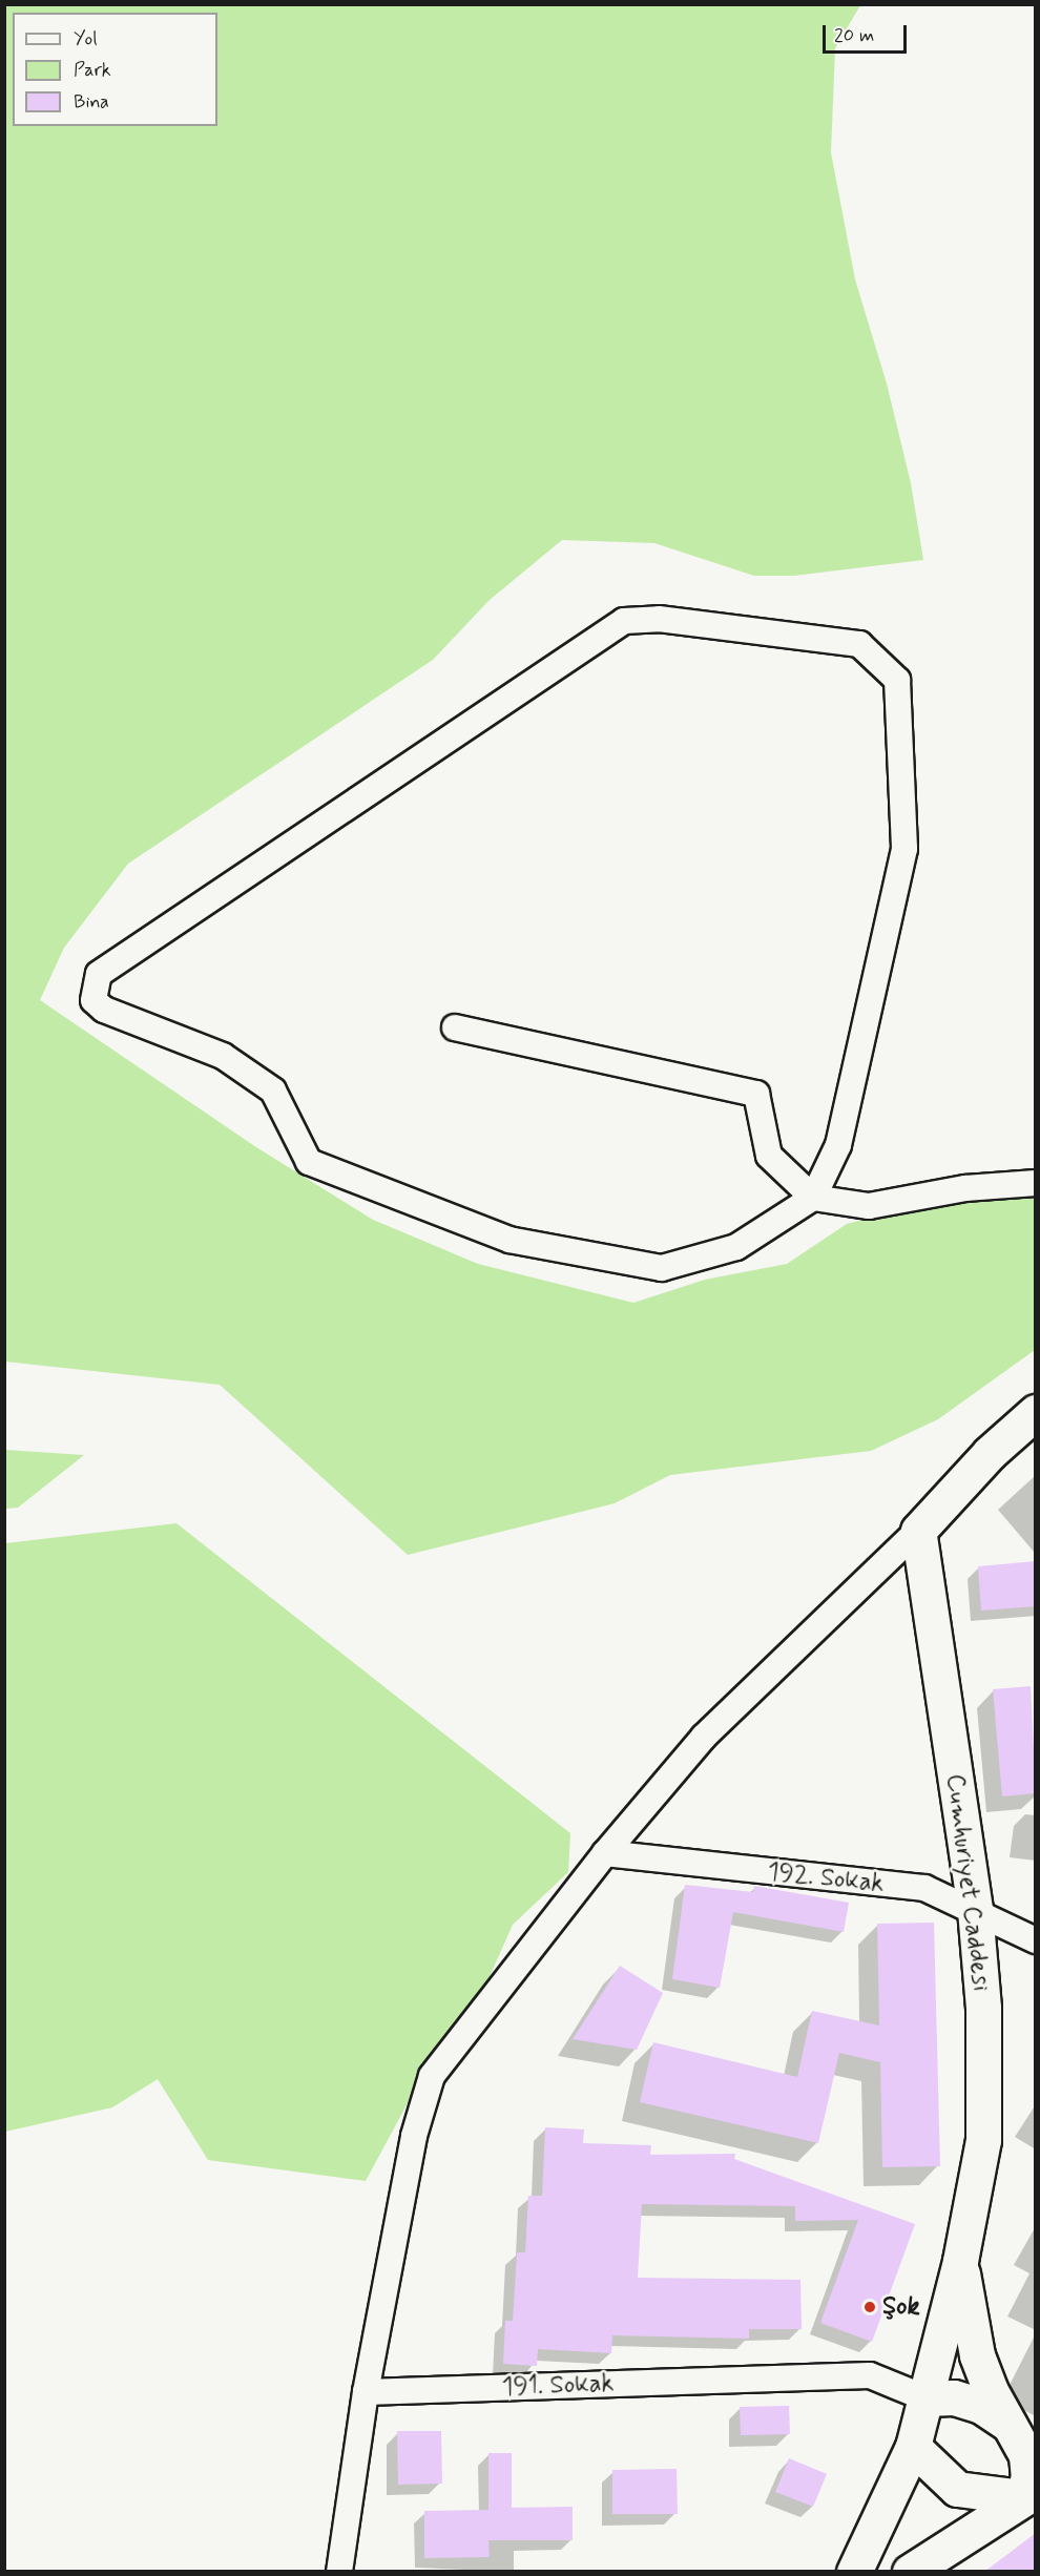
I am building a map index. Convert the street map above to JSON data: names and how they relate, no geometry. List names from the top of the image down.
{
  "streets": {
    "street": ["192. Sokak", "Cumhuriyet Caddesi", "191. Sokak"]
  },
  "crossings": [
    ["192. Sokak", "Cumhuriyet Caddesi"],
    ["Cumhuriyet Caddesi", "191. Sokak"]
  ],
  "places": ["Şok"],
  "legend": ["Yol", "Park", "Bina"],
  "scale_bar": "20 m"
}
